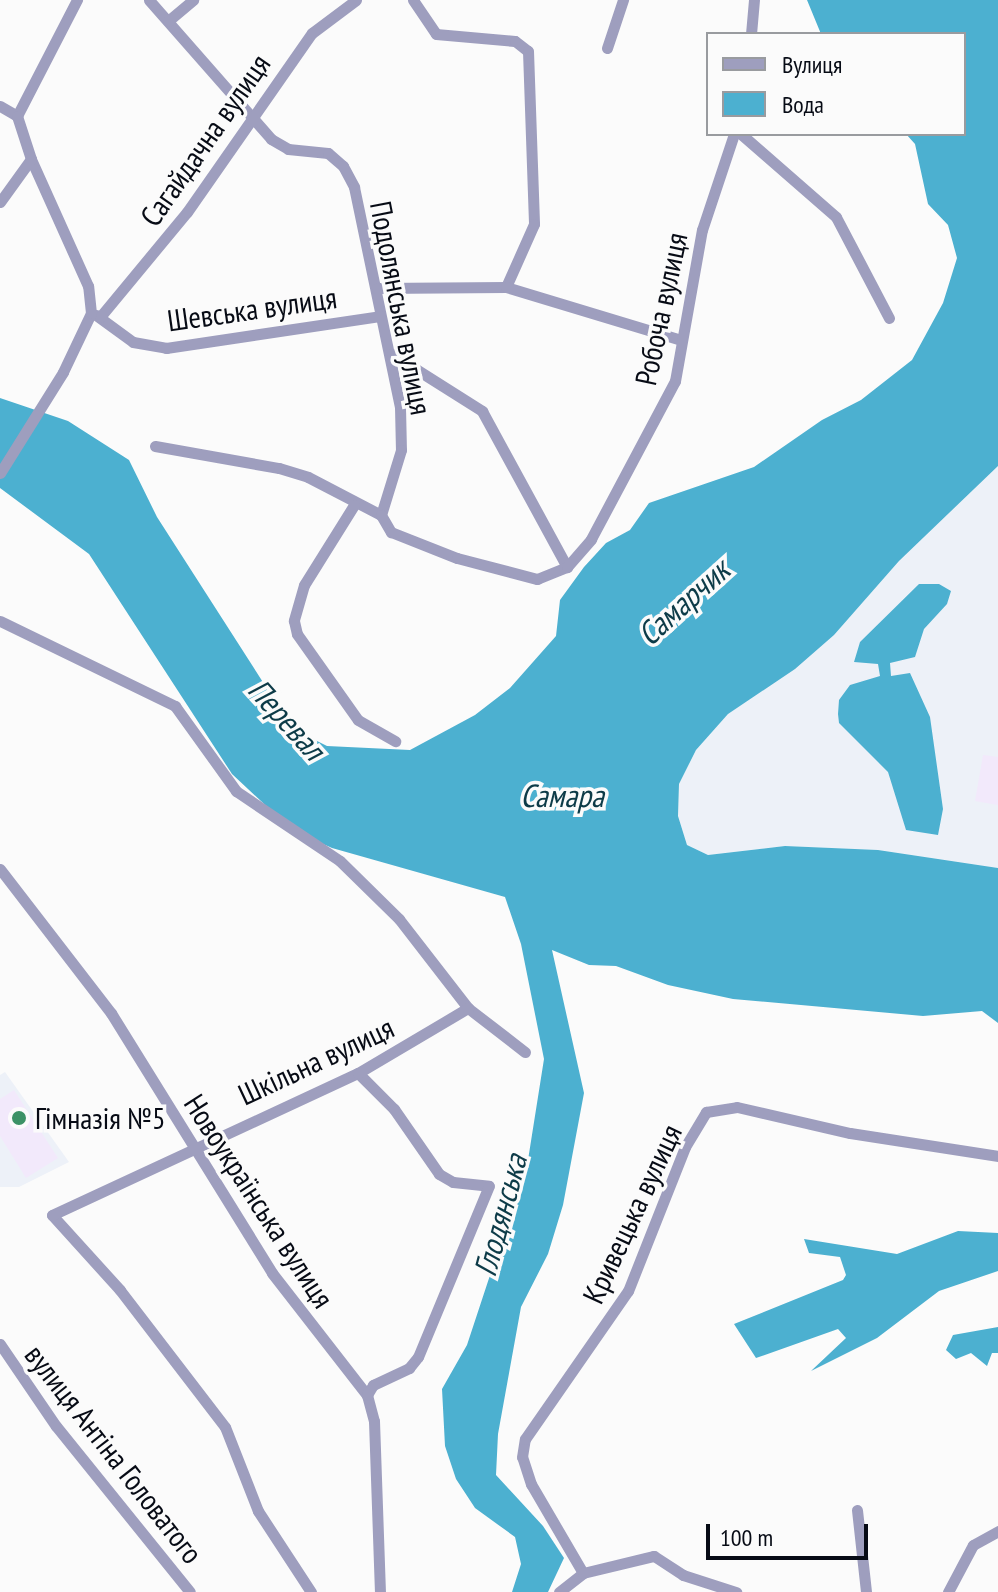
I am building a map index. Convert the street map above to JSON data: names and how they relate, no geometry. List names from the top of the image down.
{
  "streets": {
    "street": [
      "Сагайдачна вулиця",
      "Подолянська вулиця",
      "Шевська вулиця",
      "Робоча вулиця",
      "Шкільна вулиця",
      "Новоукраїнська вулиця",
      "Кривецька вулиця",
      "вулиця Антіна Головатого"
    ]
  },
  "crossings": [
    ["Сагайдачна вулиця", "Подолянська вулиця"],
    ["Сагайдачна вулиця", "Шевська вулиця"],
    ["Подолянська вулиця", "Шевська вулиця"],
    ["Шкільна вулиця", "Новоукраїнська вулиця"]
  ],
  "water": [
    "Самарчик",
    "Перевал",
    "Самара",
    "Глодянська"
  ],
  "places": ["Гімназія №5"],
  "legend": ["Вулиця", "Вода"],
  "scale_bar": "100 m"
}
